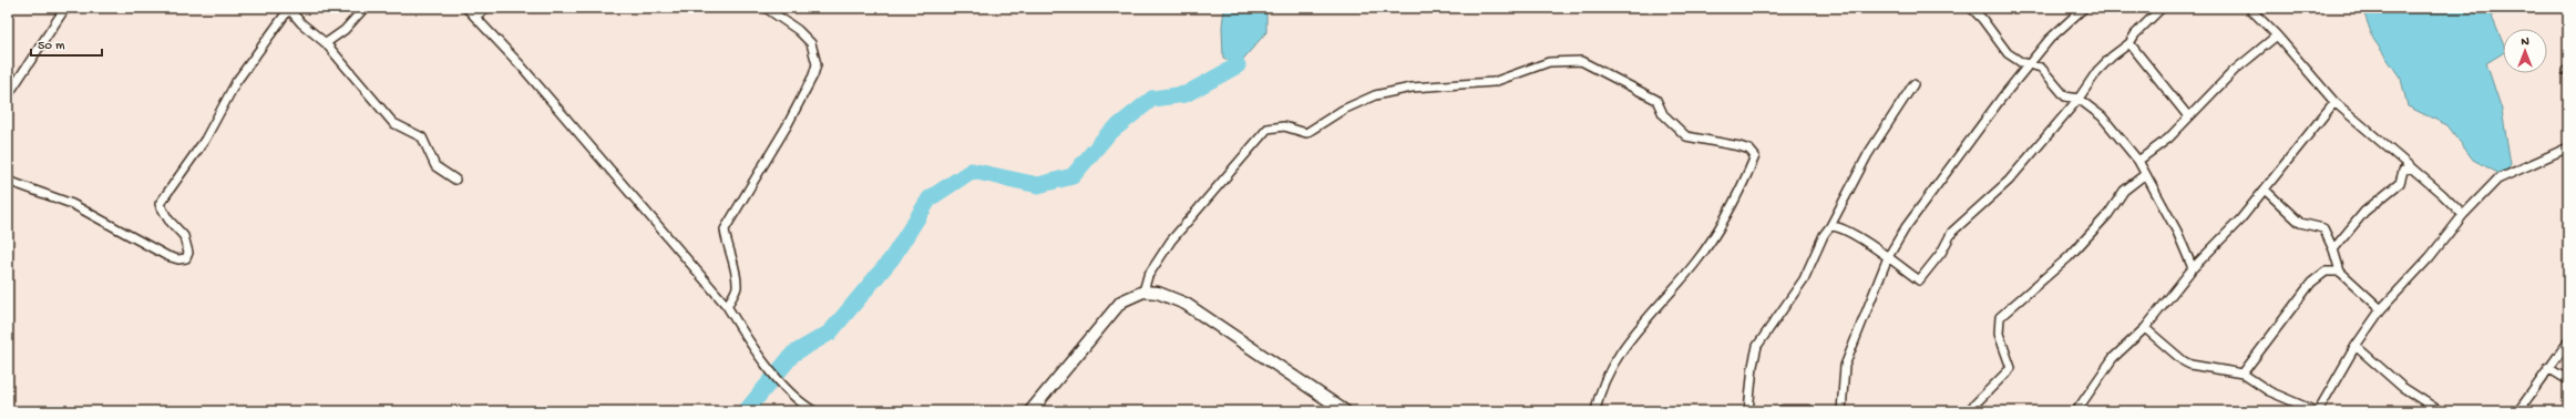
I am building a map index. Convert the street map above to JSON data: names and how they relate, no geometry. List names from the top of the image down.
{
  "scale_bar": "50 m",
  "north": "top"
}
